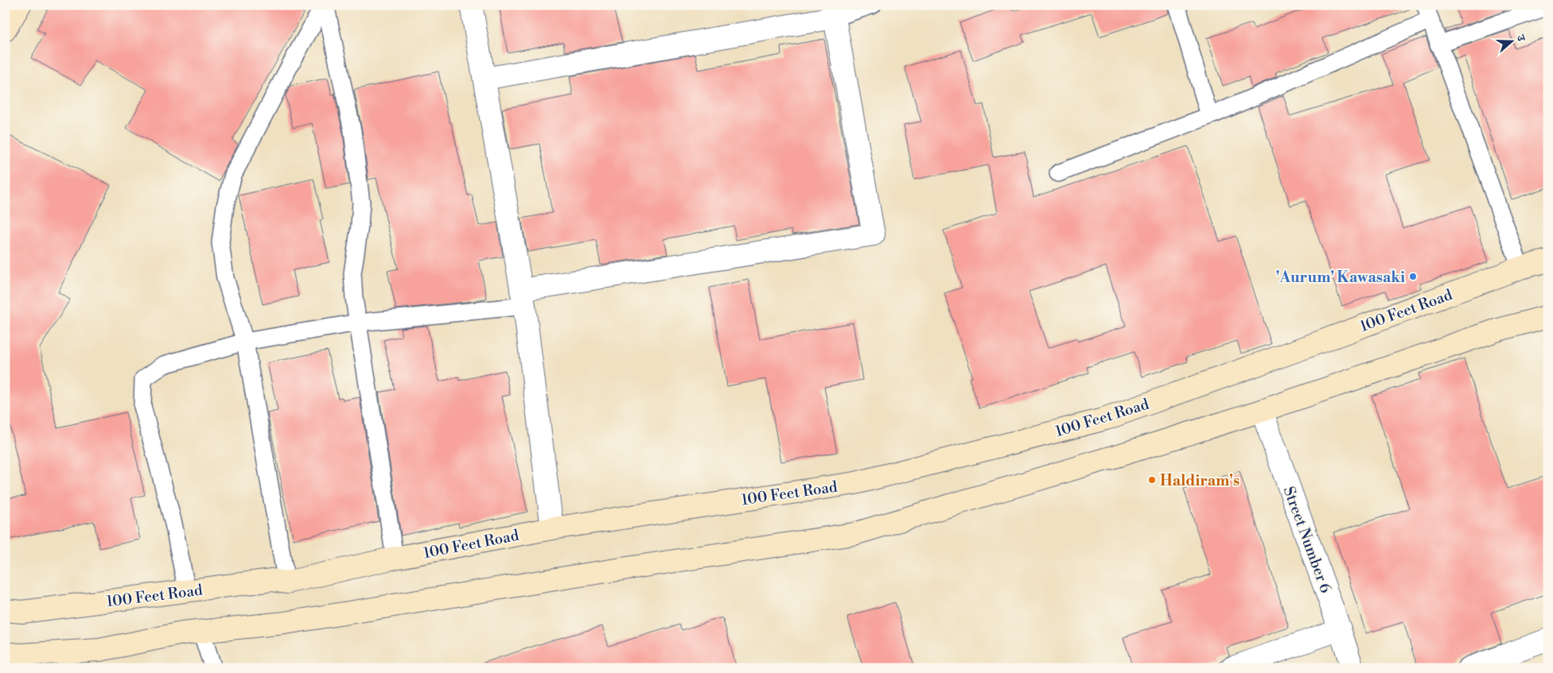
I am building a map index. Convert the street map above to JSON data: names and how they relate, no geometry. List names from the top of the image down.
{
  "streets": {
    "street": ["100 Feet Road", "Street Number 6"]
  },
  "places": ["'Aurum' Kawasaki", "Haldiram's"],
  "north": "right"
}
